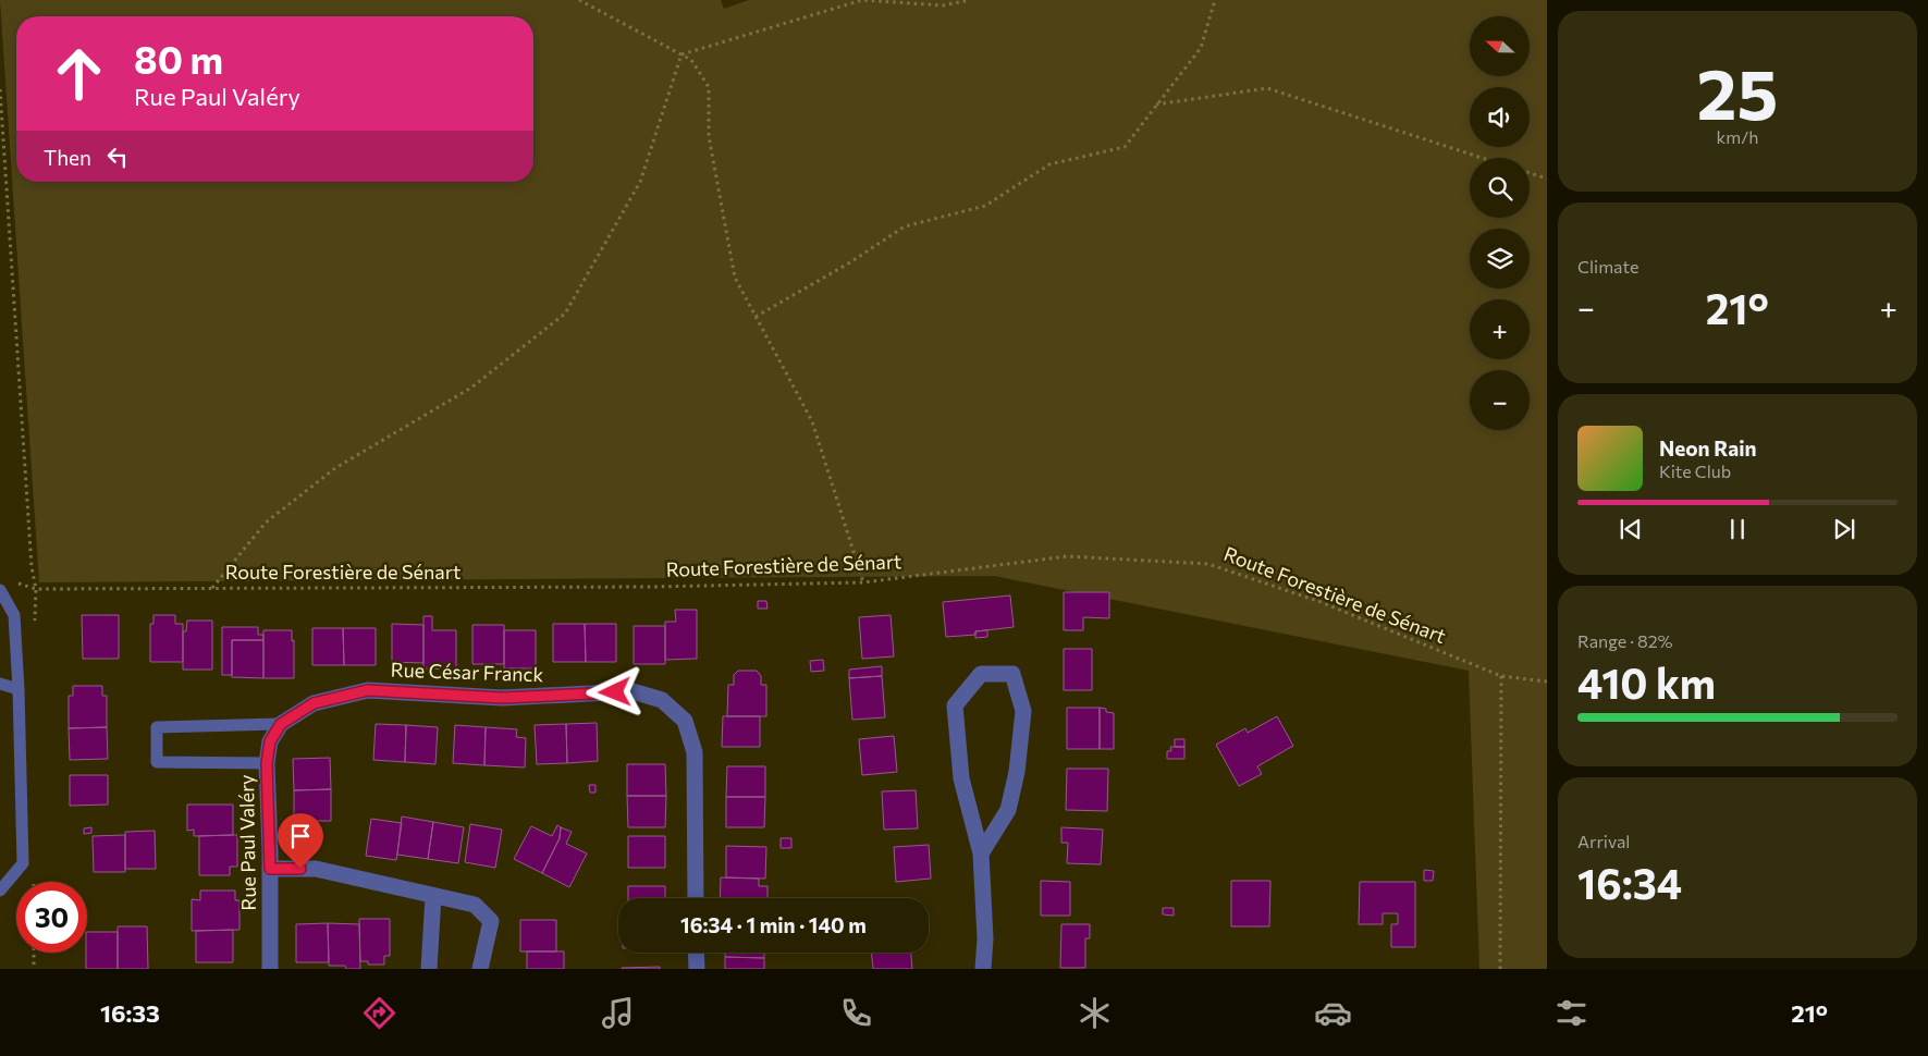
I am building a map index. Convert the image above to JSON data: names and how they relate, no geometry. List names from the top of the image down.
{
  "streets": {
    "street": ["Rue César Franck", "Rue Paul Valéry"],
    "path": ["Route Forestière de Sénart"]
  },
  "crossings": [
    ["Rue César Franck", "Rue Paul Valéry"]
  ],
  "north": "left",
  "page": {
    "tile": [
      ["25", "km/h"],
      "Climate",
      ["Range · 82%", "410 km"],
      ["Arrival", "16:34"]
    ],
    "map_buttons": ["+", "−"],
    "turn": ["80 m", "Rue Paul Valéry"],
    "then": "Then",
    "heat": ["−", "21°", "+"],
    "song": ["Neon Rain", "Kite Club"],
    "limit": "30",
    "trip": "16:34 · 1 min · 140 m",
    "tabs": ["16:33", "21°"]
  }
}
